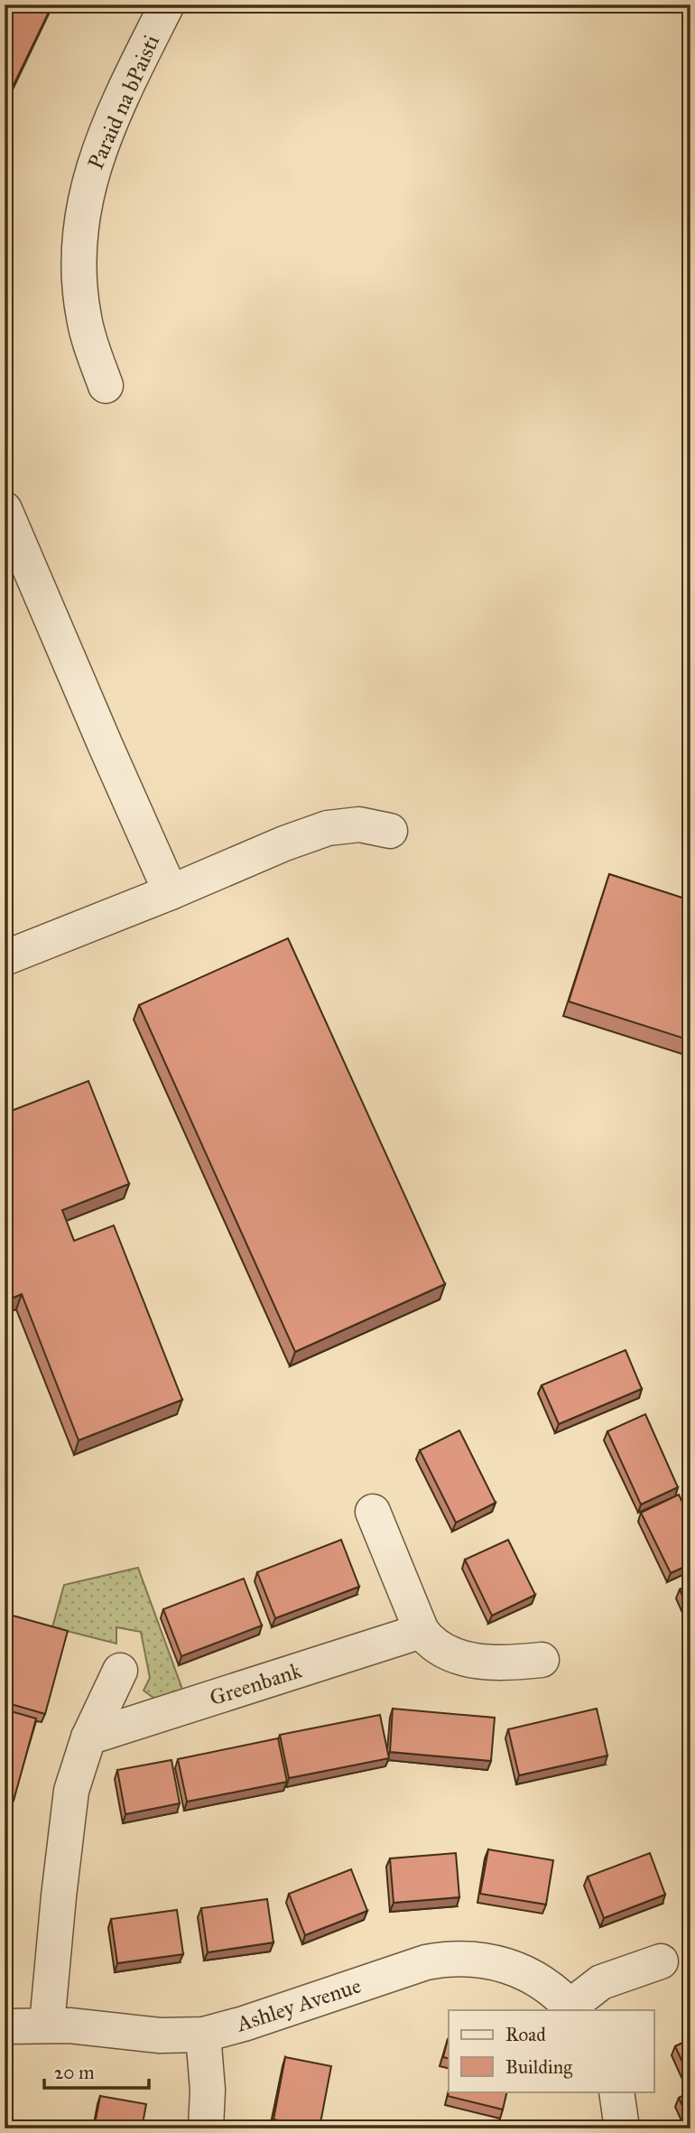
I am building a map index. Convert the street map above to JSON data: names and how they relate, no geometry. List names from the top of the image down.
{
  "streets": {
    "street": ["Paraid na bPaisti", "Greenbank", "Ashley Avenue"]
  },
  "legend": ["Road", "Building"],
  "scale_bar": "20 m"
}
